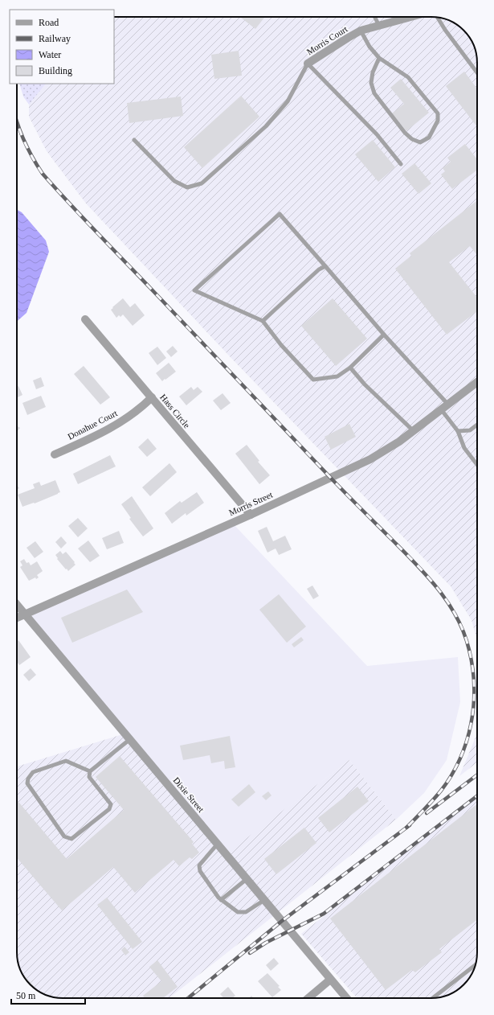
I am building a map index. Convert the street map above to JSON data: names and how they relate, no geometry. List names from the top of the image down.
{
  "streets": {
    "street": [
      "Morris Court",
      "Hass Circle",
      "Donahue Court",
      "Morris Street",
      "Dixie Street"
    ]
  },
  "crossings": [
    ["Hass Circle", "Donahue Court"],
    ["Hass Circle", "Morris Street"],
    ["Morris Street", "Dixie Street"]
  ],
  "legend": [
    "Road",
    "Railway",
    "Water",
    "Building"
  ],
  "scale_bar": "50 m"
}
